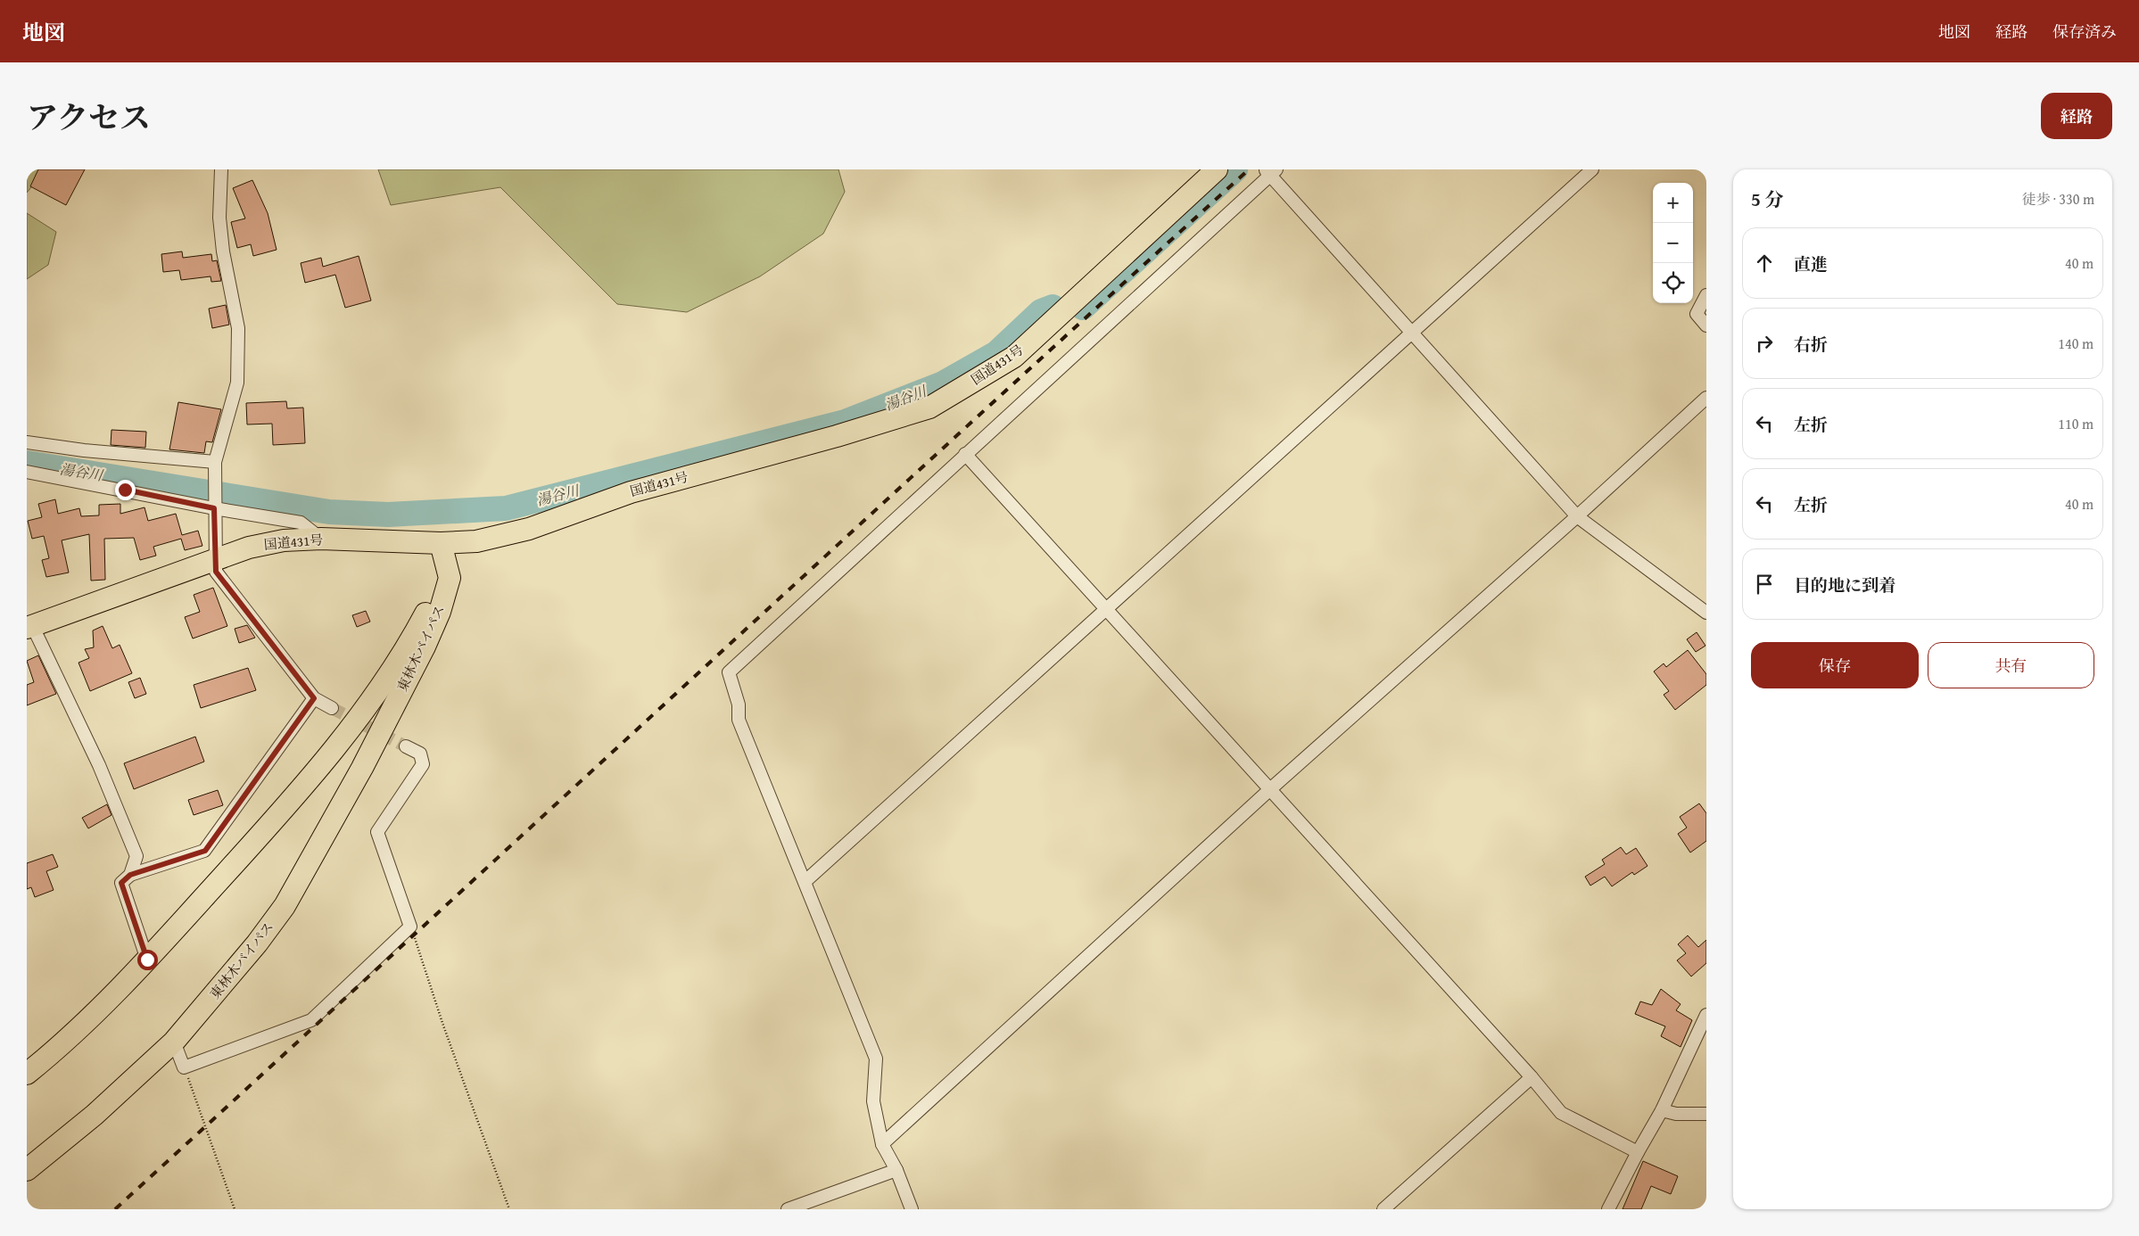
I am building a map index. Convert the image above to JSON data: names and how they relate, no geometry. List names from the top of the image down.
{
  "streets": {
    "highway": ["国道431号", "東林木バイパス"]
  },
  "crossings": [
    ["国道431号", "東林木バイパス"]
  ],
  "water": ["湯谷川"],
  "page": {
    "header": "地図",
    "nav": ["地図", "経路", "保存済み"],
    "title": "アクセス",
    "buttons": [
      "経路",
      ["保存", "共有"]
    ],
    "heading": ["5 分", "徒歩 · 330 m"],
    "map_buttons": ["+", "−"],
    "list": [
      ["直進", "40 m"],
      ["右折", "140 m"],
      ["左折", "110 m"],
      ["左折", "40 m"],
      "目的地に到着"
    ]
  }
}
